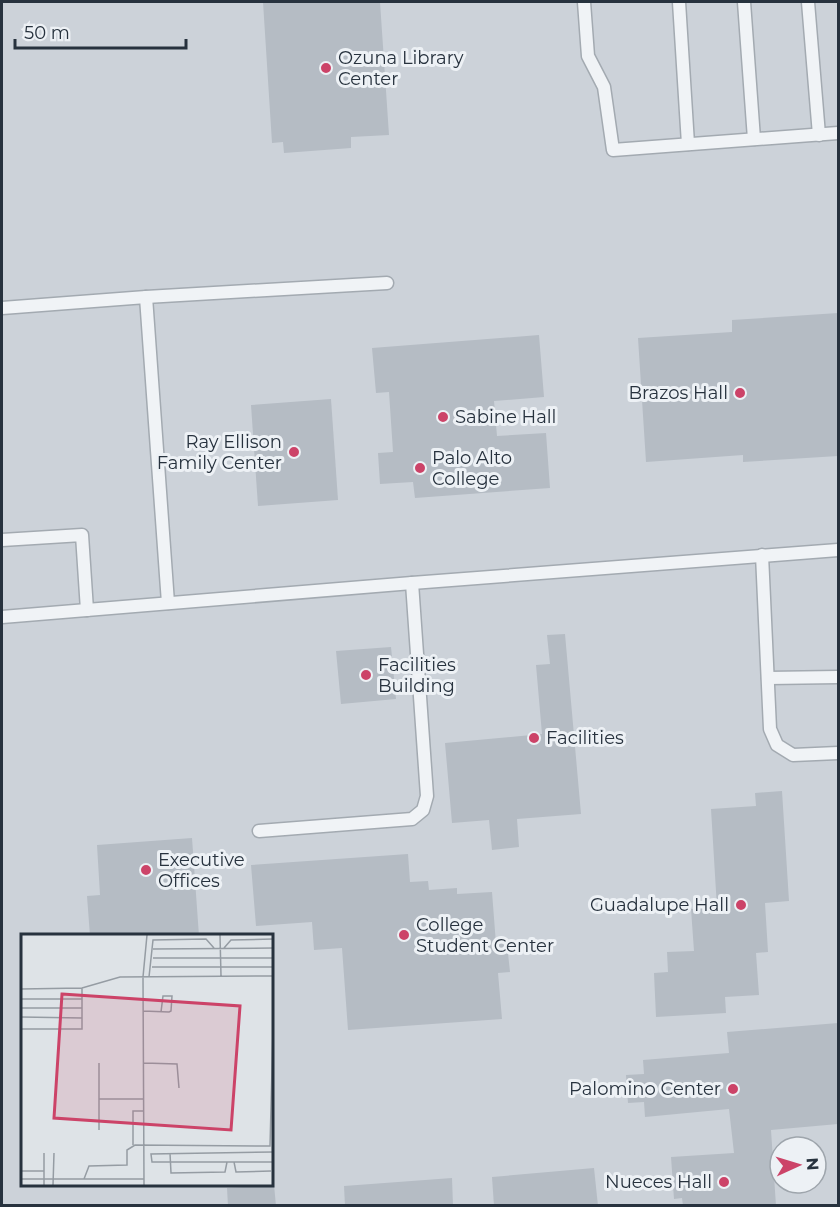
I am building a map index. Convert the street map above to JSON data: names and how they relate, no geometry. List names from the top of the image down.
{
  "places": [
    "Ozuna Library Center",
    "Brazos Hall",
    "Sabine Hall",
    "Ray Ellison Family Center",
    "Palo Alto College",
    "Facilities Building",
    "Facilities",
    "Executive Offices",
    "Guadalupe Hall",
    "College Student Center",
    "Palomino Center",
    "Nueces Hall"
  ],
  "scale_bar": "50 m",
  "north": "right"
}
